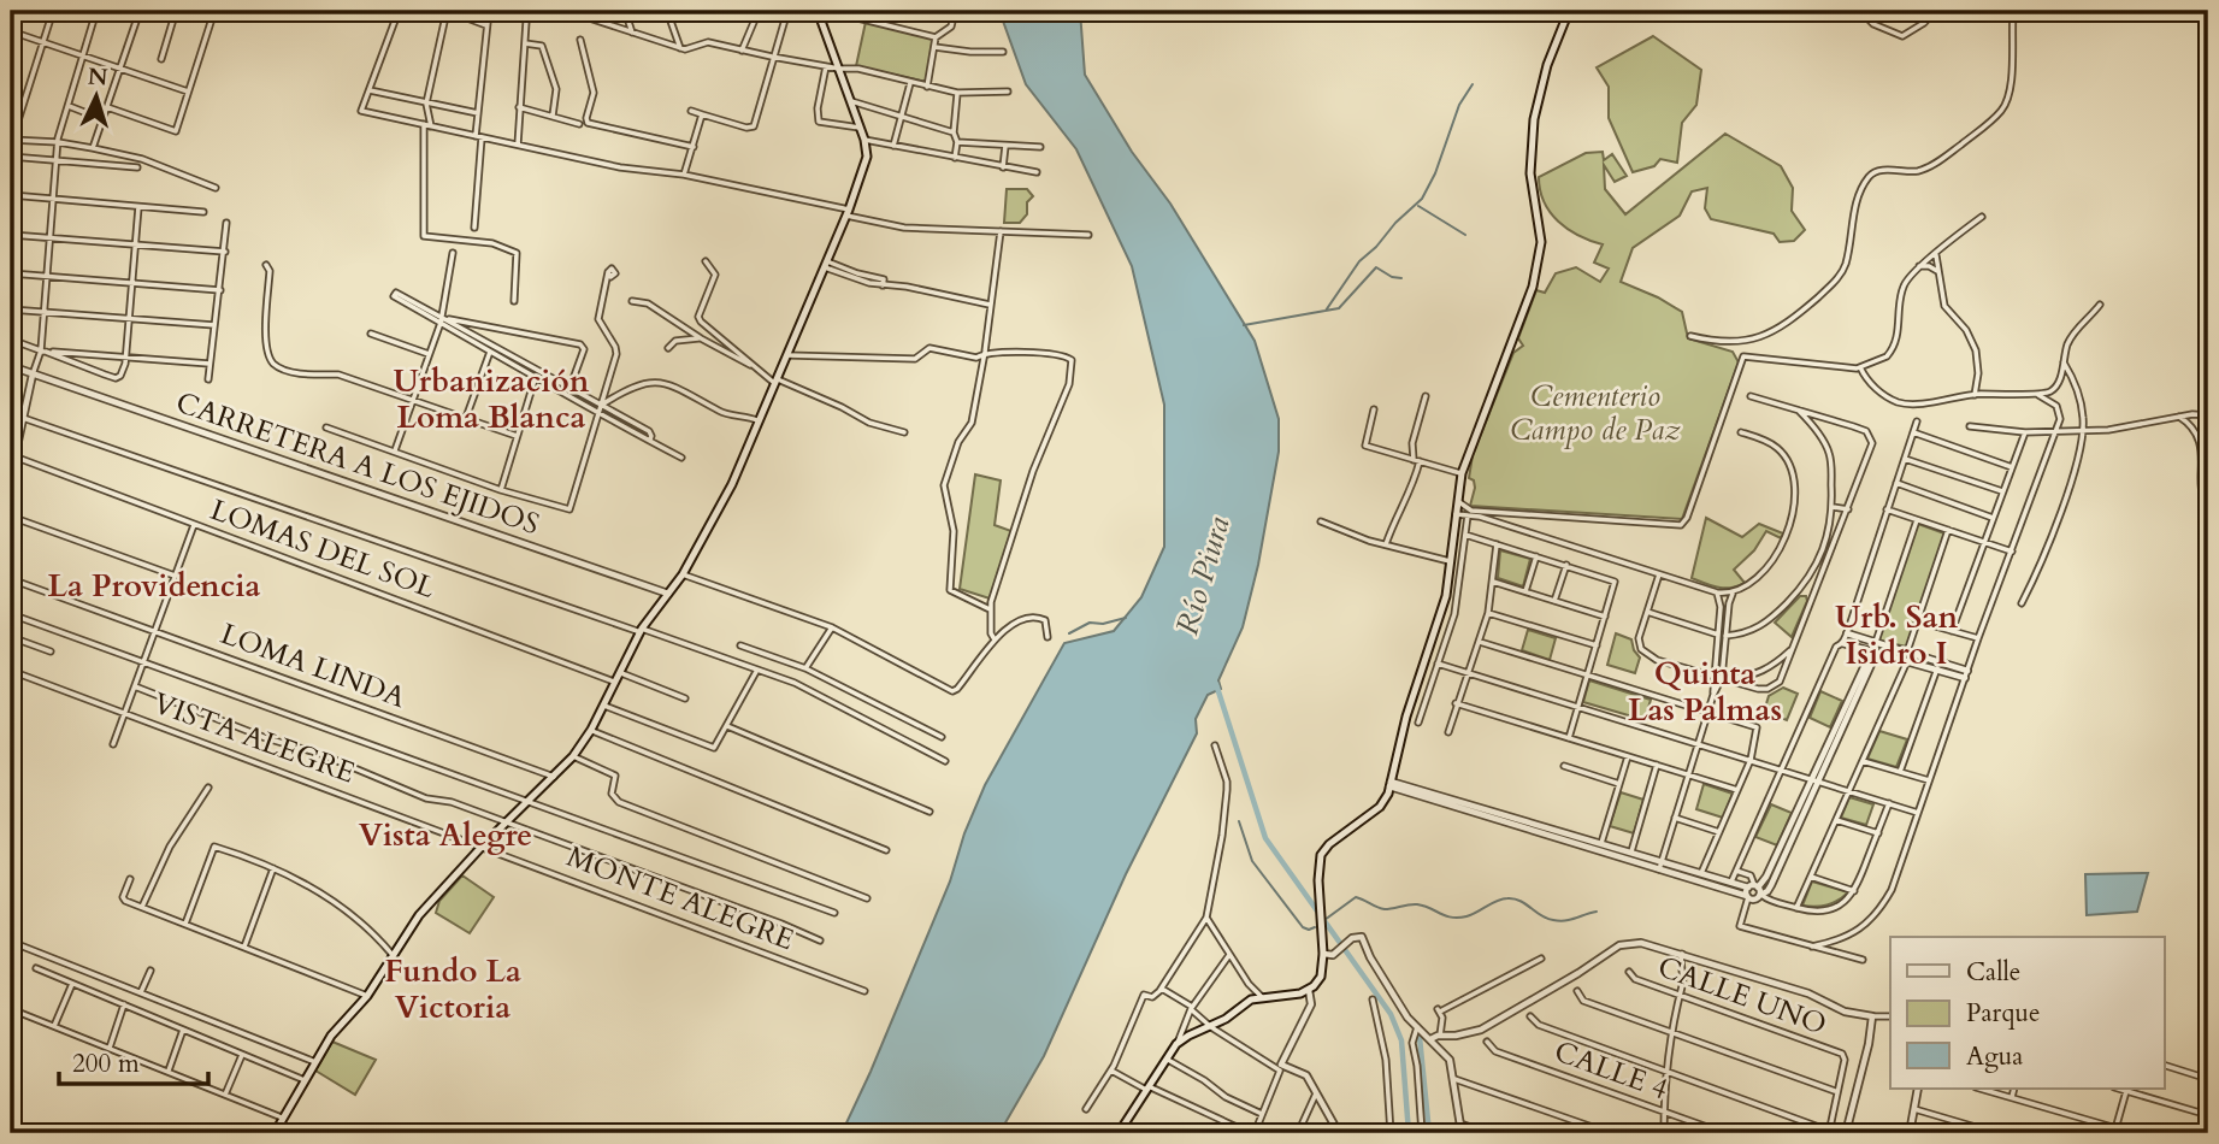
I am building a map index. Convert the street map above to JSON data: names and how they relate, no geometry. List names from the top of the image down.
{
  "streets": {
    "street": [
      "CARRETERA A LOS EJIDOS",
      "LOMAS DEL SOL",
      "LOMA LINDA",
      "VISTA ALEGRE",
      "MONTE ALEGRE",
      "CALLE UNO",
      "CALLE 4"
    ]
  },
  "crossings": [
    ["VISTA ALEGRE", "MONTE ALEGRE"]
  ],
  "districts": [
    "Urbanización Loma Blanca",
    "La Providencia",
    "Urb. San Isidro I",
    "Quinta Las Palmas",
    "Vista Alegre",
    "Fundo La Victoria"
  ],
  "water": ["Río Piura"],
  "parks": ["Cementerio Campo de Paz"],
  "legend": ["Calle", "Parque", "Agua"],
  "scale_bar": "200 m",
  "north": "top"
}
